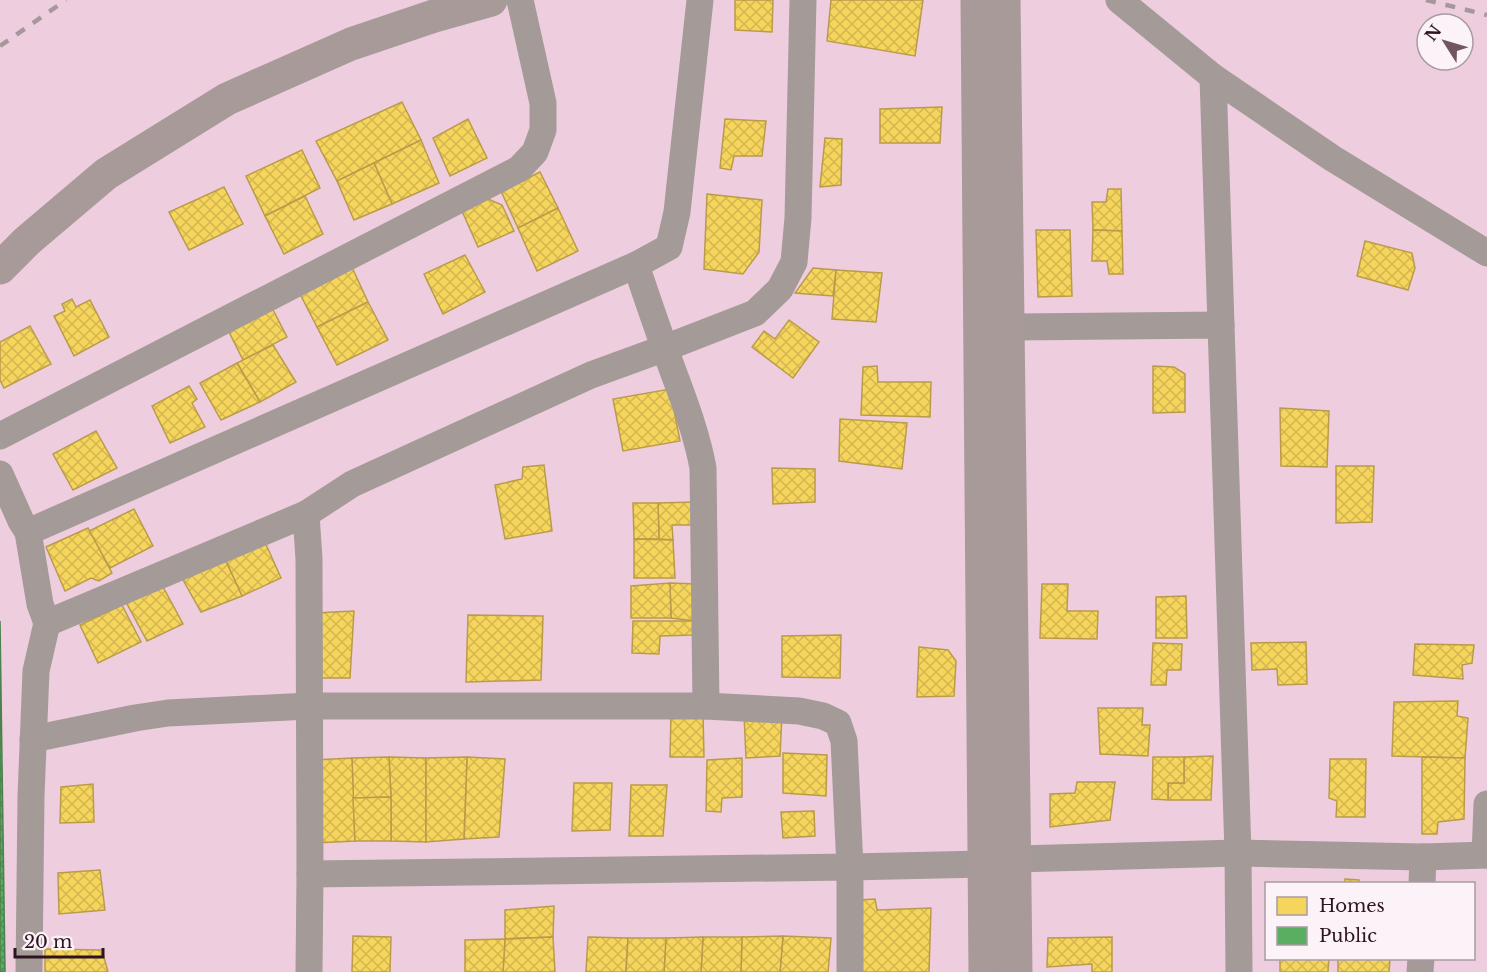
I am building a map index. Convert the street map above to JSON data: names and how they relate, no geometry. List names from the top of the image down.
{
  "legend": ["Homes", "Public"],
  "scale_bar": "20 m",
  "north": "top left"
}
